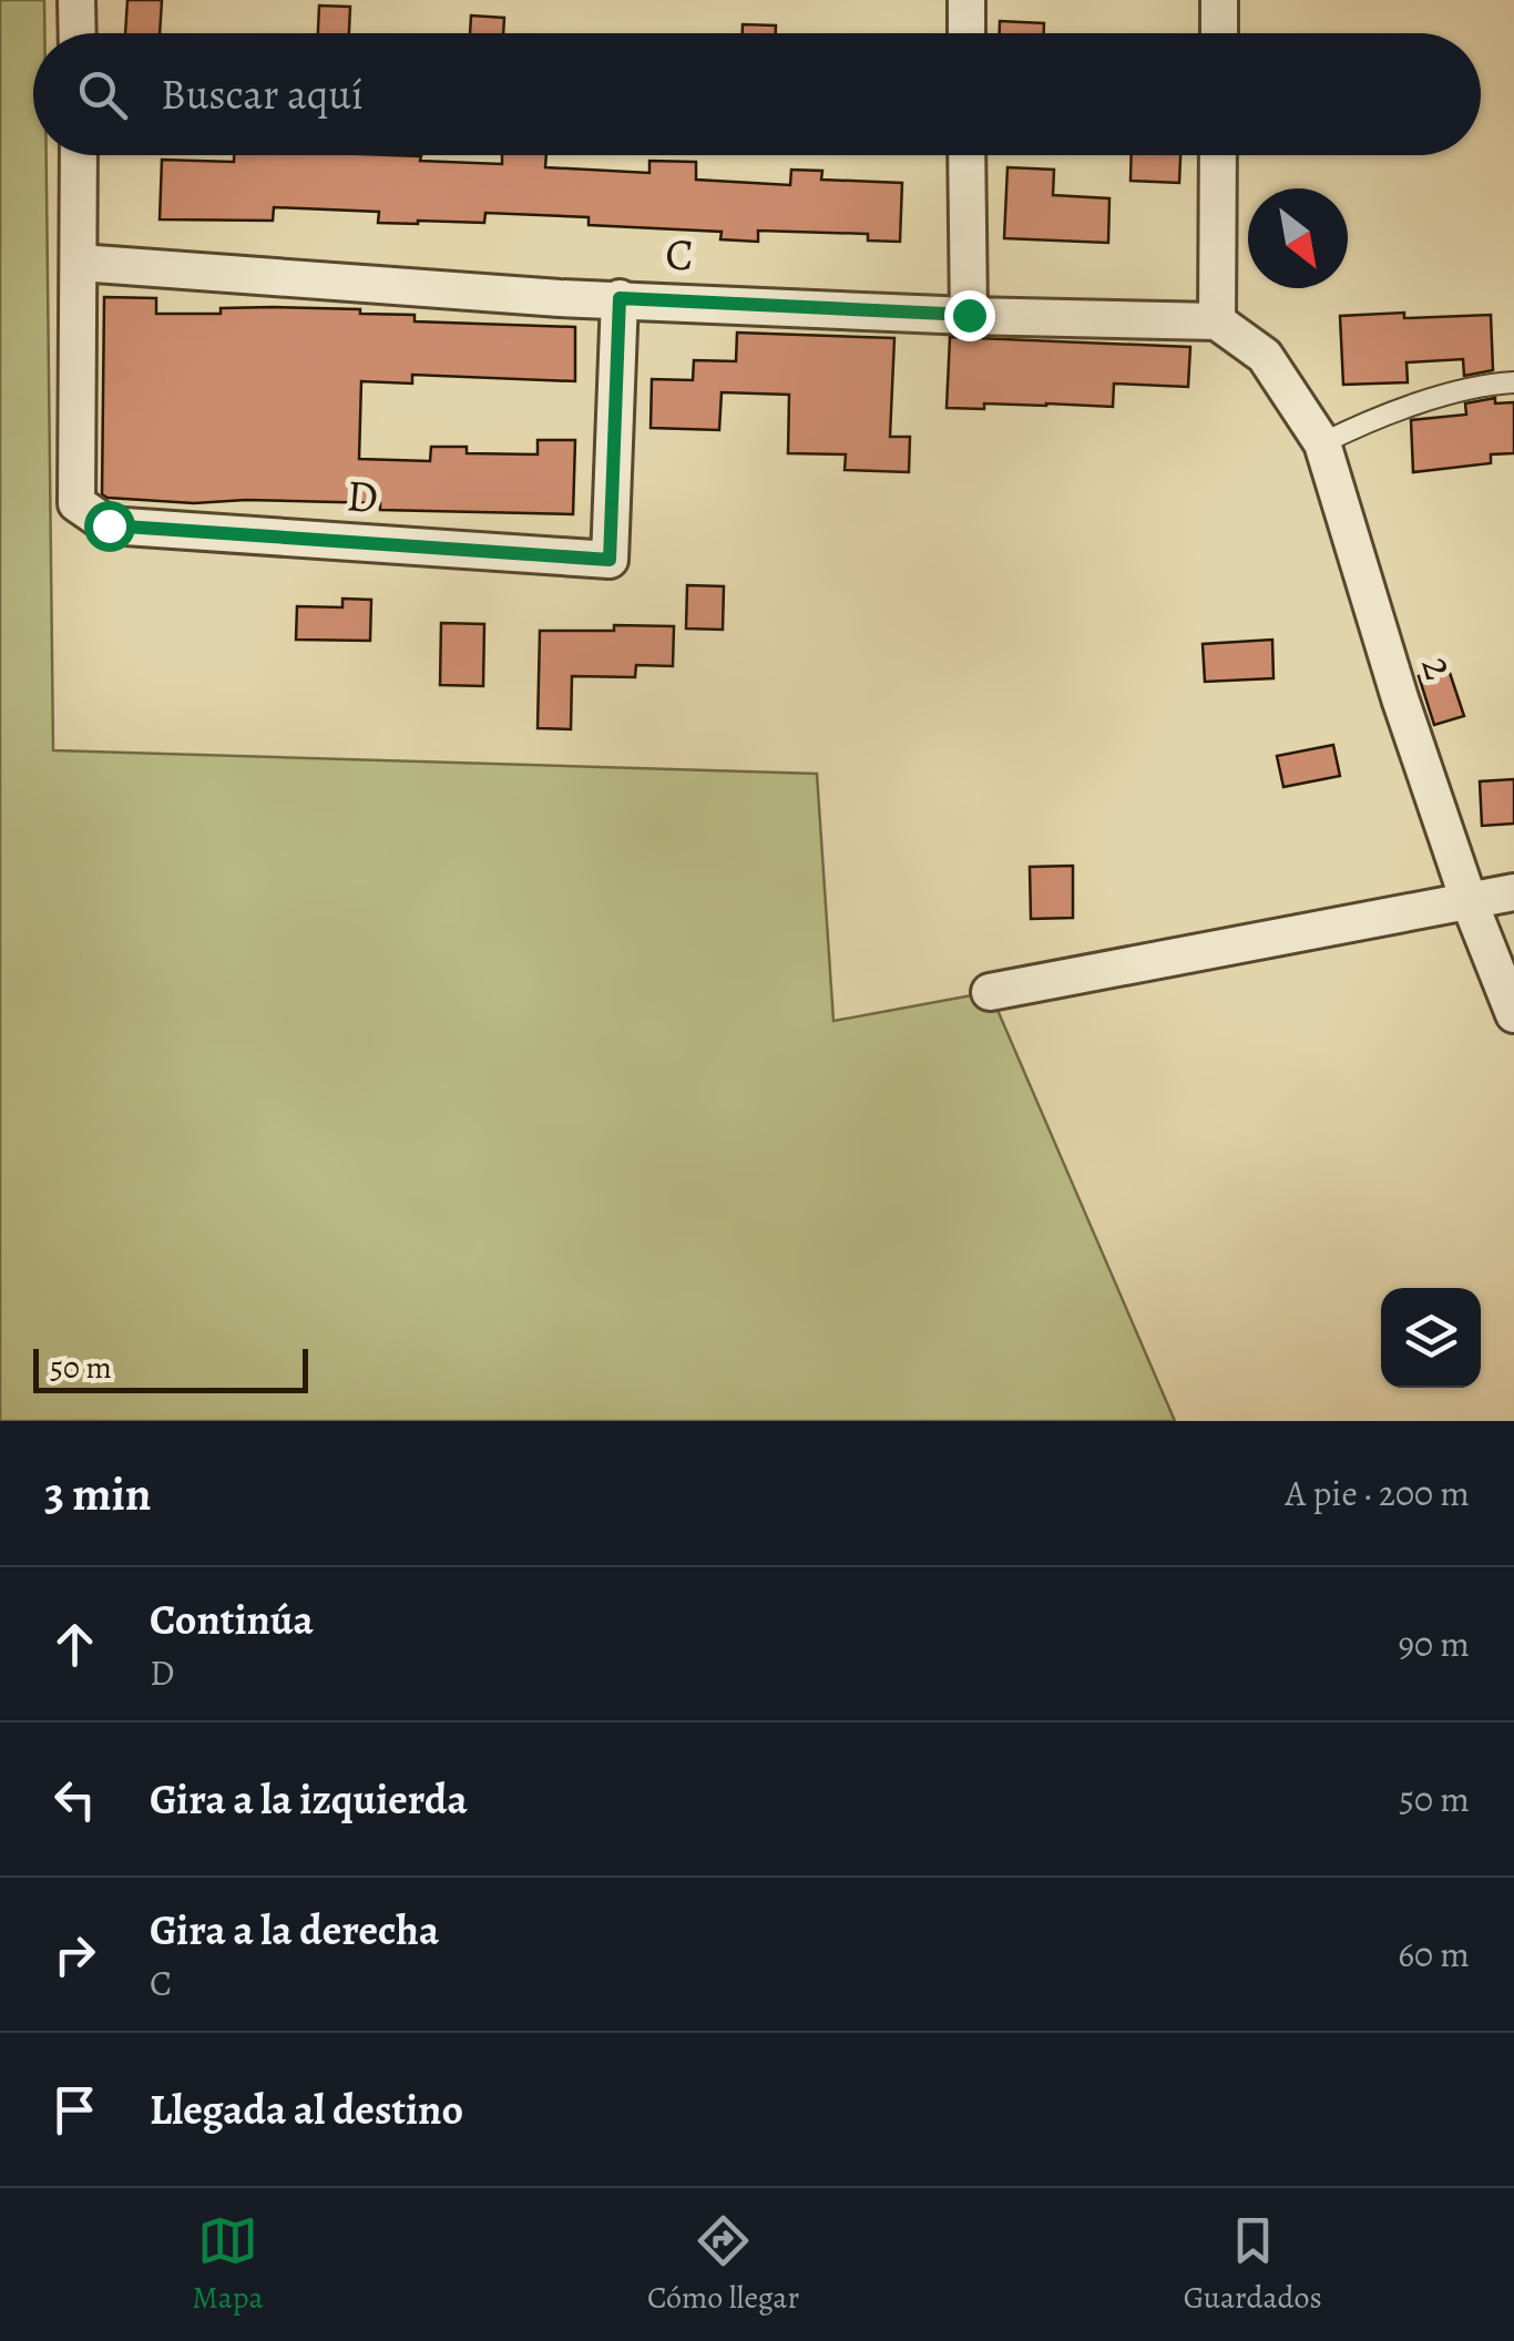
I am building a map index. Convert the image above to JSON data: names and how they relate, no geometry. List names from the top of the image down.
{
  "streets": {
    "street": ["C", "D", "2"]
  },
  "crossings": [
    ["C", "D"],
    ["C", "2"]
  ],
  "scale_bar": "50 m",
  "north": "bottom right",
  "page": {
    "search": "Buscar aquí",
    "scale": "50 m",
    "heading": ["3 min", "A pie · 200 m"],
    "list": [
      ["Continúa", "D", "90 m"],
      ["Gira a la izquierda", "50 m"],
      ["Gira a la derecha", "C", "60 m"],
      "Llegada al destino"
    ],
    "nav": ["Mapa", "Cómo llegar", "Guardados"]
  }
}
